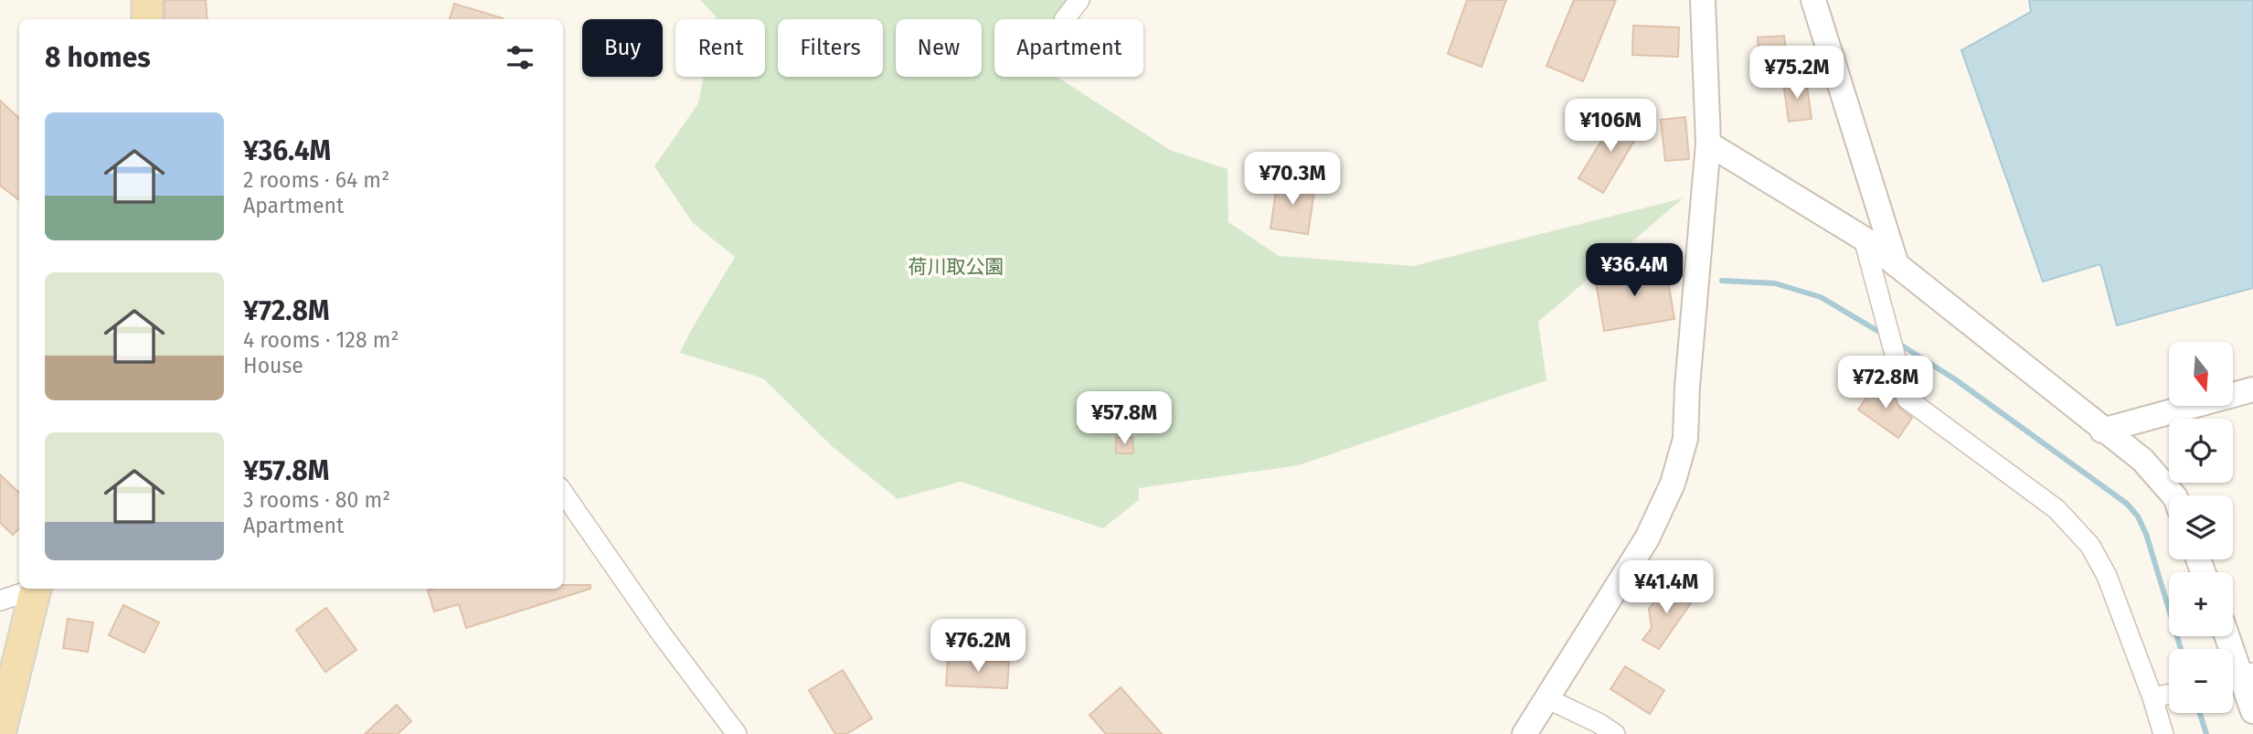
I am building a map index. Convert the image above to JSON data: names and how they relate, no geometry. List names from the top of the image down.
{
  "parks": ["荷川取公園"],
  "north": "bottom",
  "page": {
    "chip": [
      "Buy",
      "Rent",
      "Filters",
      "New",
      "Apartment"
    ],
    "heading": "8 homes",
    "price": [
      "¥75.2M",
      "¥106M",
      "¥70.3M",
      "¥36.4M",
      "¥72.8M",
      "¥57.8M",
      "¥41.4M",
      "¥76.2M"
    ],
    "list": [
      {
        "name": "¥36.4M",
        "note": "2 rooms · 64 m² · Apartment"
      },
      {
        "name": "¥72.8M",
        "note": "4 rooms · 128 m² · House"
      },
      {
        "name": "¥57.8M",
        "note": "3 rooms · 80 m² · Apartment"
      }
    ],
    "map_buttons": ["+", "−"]
  }
}
